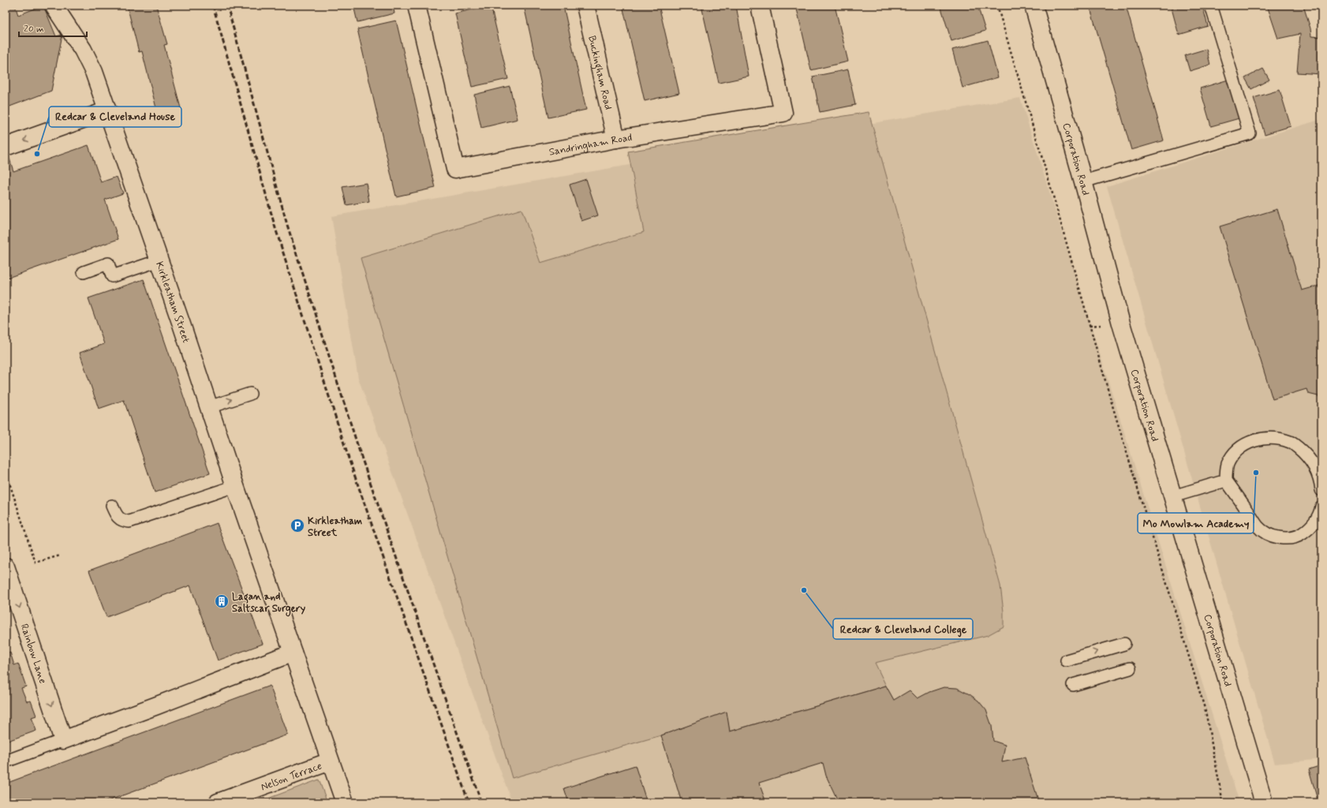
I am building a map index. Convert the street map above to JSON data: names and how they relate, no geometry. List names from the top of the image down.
{
  "streets": {
    "street": [
      "Buckingham Road",
      "Sandringham Road",
      "Corporation Road",
      "Kirkleatham Street",
      "Rainbow Lane",
      "Nelson Terrace"
    ]
  },
  "crossings": [
    ["Buckingham Road", "Sandringham Road"],
    ["Kirkleatham Street", "Nelson Terrace"]
  ],
  "one_way": ["Rainbow Lane"],
  "places": {
    "other": ["Redcar & Cleveland House", "Mo Mowlam Academy", "Redcar & Cleveland College"],
    "parking": ["Kirkleatham Street"],
    "building": ["Lagan and Saltscar Surgery"]
  },
  "scale_bar": "20 m"
}
